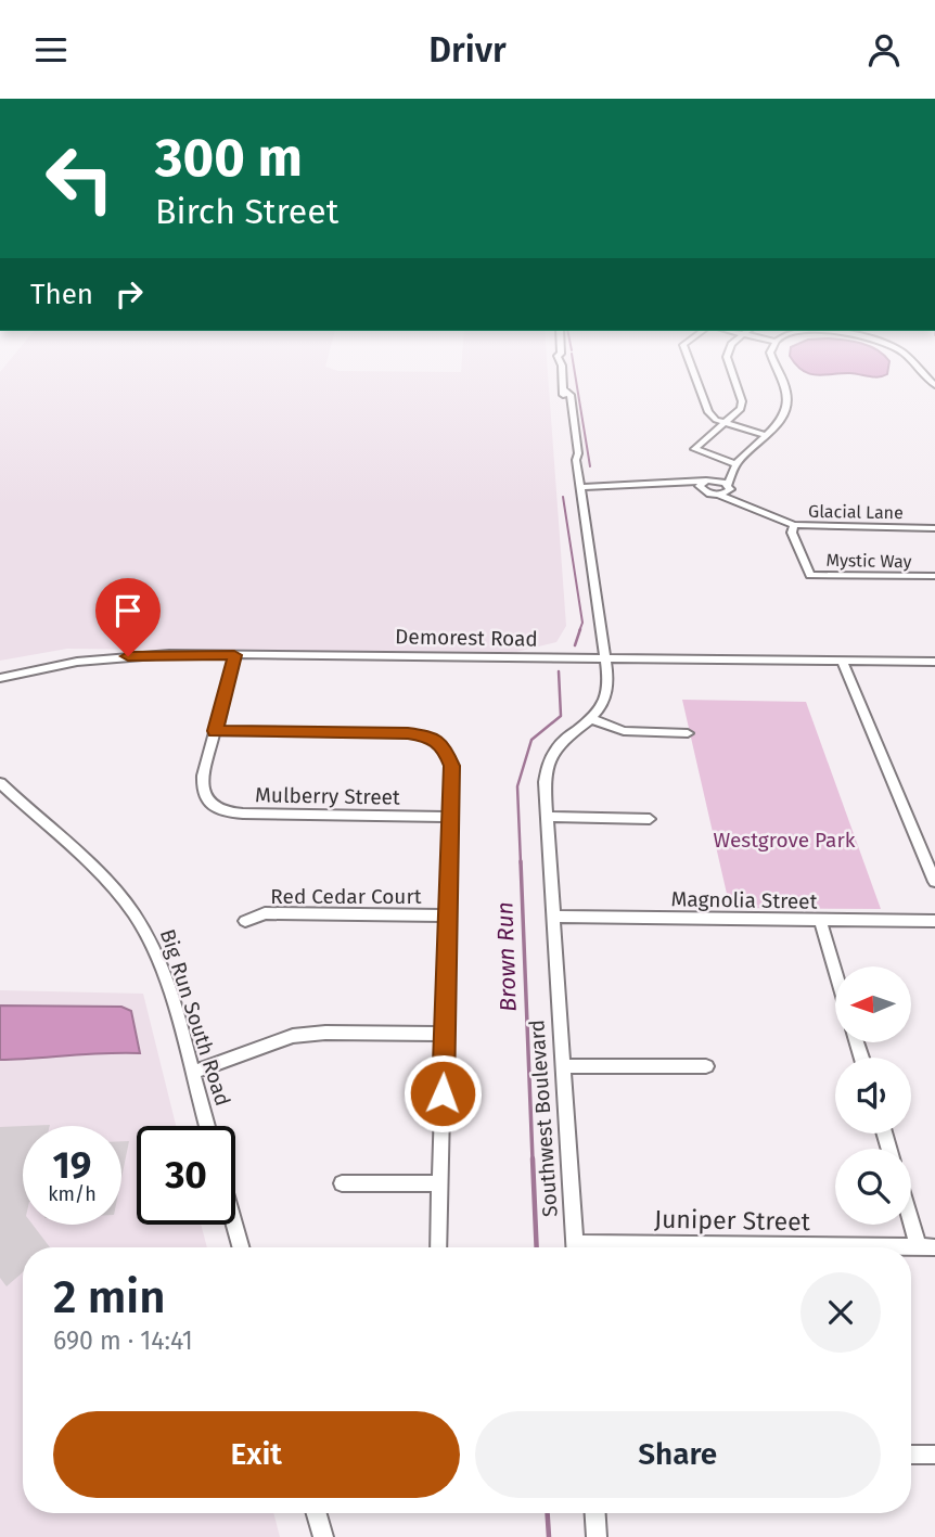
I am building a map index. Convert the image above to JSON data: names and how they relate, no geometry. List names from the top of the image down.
{
  "streets": {
    "street": [
      "Glacial Lane",
      "Mystic Way",
      "Demorest Road",
      "Mulberry Street",
      "Red Cedar Court",
      "Magnolia Street",
      "Big Run South Road",
      "Southwest Boulevard"
    ]
  },
  "crossings": [
    ["Glacial Lane", "Mystic Way"],
    ["Magnolia Street", "Southwest Boulevard"]
  ],
  "water": ["Brown Run"],
  "parks": ["Westgrove Park"],
  "north": "left",
  "page": {
    "header": "Drivr",
    "turn": ["300 m", "Birch Street"],
    "then": "Then",
    "speed": "19 km/h",
    "limit": "30",
    "heading": ["2 min", "690 m · 14:41"],
    "buttons": ["Exit", "Share"]
  }
}
